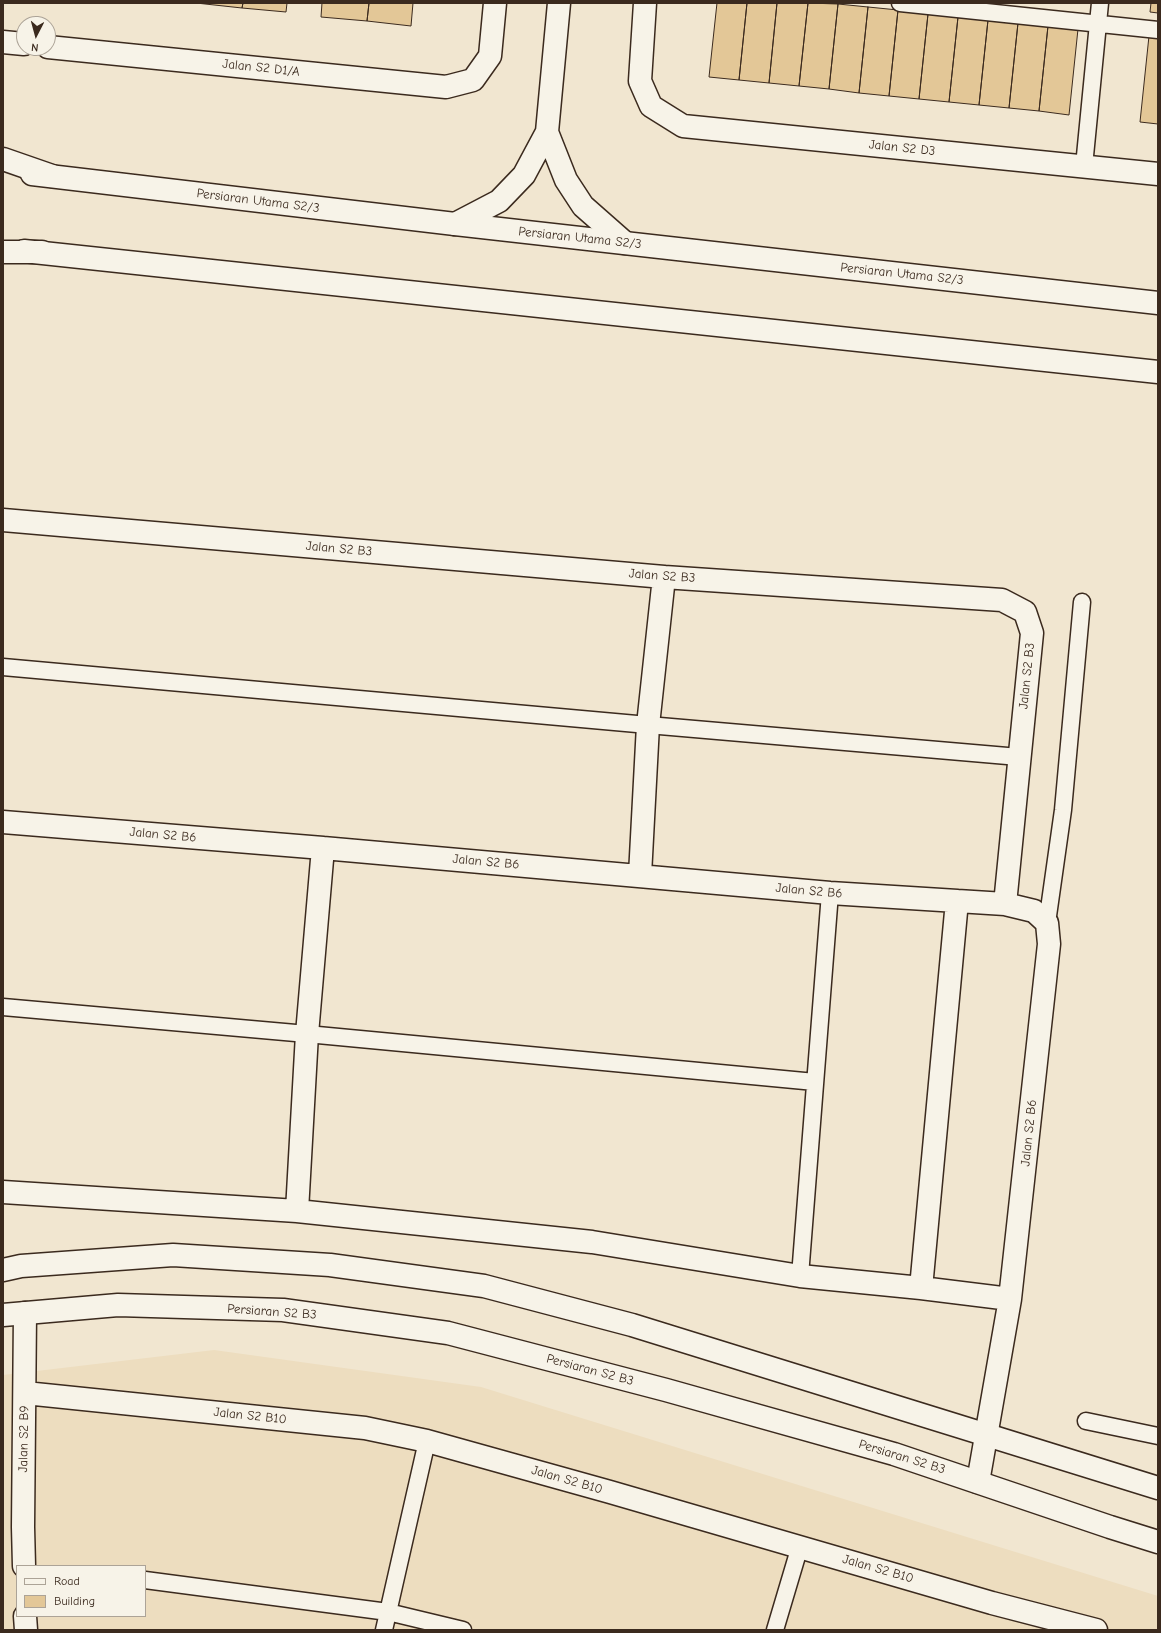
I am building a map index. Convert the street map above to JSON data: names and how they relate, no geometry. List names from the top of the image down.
{
  "streets": {
    "street": [
      "Jalan S2 D1/A",
      "Jalan S2 D3",
      "Persiaran Utama S2/3",
      "Jalan S2 B3",
      "Jalan S2 B6",
      "Persiaran S2 B3",
      "Jalan S2 B10",
      "Jalan S2 B9"
    ]
  },
  "crossings": [
    ["Jalan S2 B3", "Jalan S2 B6"],
    ["Jalan S2 B6", "Persiaran S2 B3"],
    ["Persiaran S2 B3", "Jalan S2 B9"],
    ["Jalan S2 B10", "Jalan S2 B9"]
  ],
  "legend": ["Road", "Building"],
  "north": "bottom"
}
